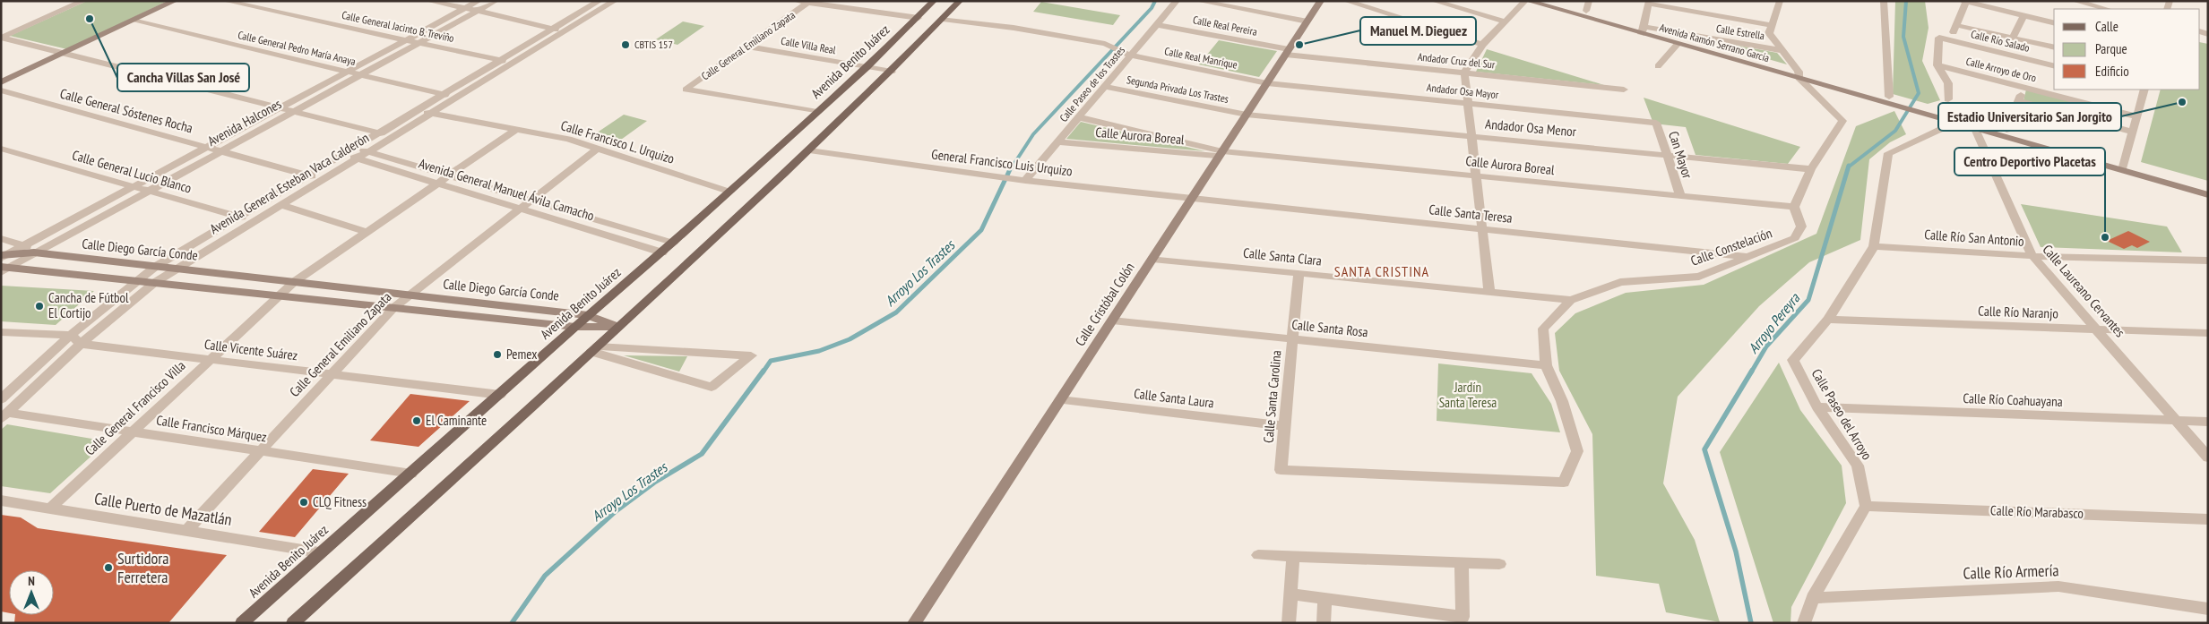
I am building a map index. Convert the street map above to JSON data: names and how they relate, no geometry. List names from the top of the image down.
{
  "streets": {
    "main road": ["Avenida Benito Juárez"],
    "street": [
      "Calle Real Pereira",
      "Calle General Jacinto B. Treviño",
      "Calle Estrella",
      "Calle Río Salado",
      "Avenida Ramón Serrano García",
      "Calle General Emiliano Zapata",
      "Calle Villa Real",
      "Calle General Pedro María Anaya",
      "Calle Real Manrique",
      "Andador Cruz del Sur",
      "Calle Arroyo de Oro",
      "Calle Paseo de los Trastes",
      "Segunda Privada Los Trastes",
      "Andador Osa Mayor",
      "Calle General Sóstenes Rocha",
      "Avenida Halcones",
      "Andador Osa Menor",
      "Calle Aurora Boreal",
      "Calle Francisco L. Urquizo",
      "Can Mayor",
      "General Francisco Luis Urquizo",
      "Calle General Lucio Blanco",
      "Avenida General Esteban Vaca Calderón",
      "Avenida General Manuel Ávila Camacho",
      "Calle Santa Teresa",
      "Calle Río San Antonio",
      "Calle Constelación",
      "Calle Diego García Conde",
      "Calle Santa Clara",
      "Calle Laureano Cervantes",
      "Calle Cristóbal Colón",
      "Calle Río Naranjo",
      "Calle Santa Rosa",
      "Calle Vicente Suárez",
      "Calle Santa Carolina",
      "Calle Santa Laura",
      "Calle Río Coahuayana",
      "Calle General Francisco Villa",
      "Calle Paseo del Arroyo",
      "Calle Francisco Márquez",
      "Calle Puerto de Mazatlán",
      "Calle Río Marabasco",
      "Calle Río Armería"
    ]
  },
  "crossings": [
    ["Calle Real Pereira", "Andador Cruz del Sur"],
    ["Calle Real Pereira", "Calle Paseo de los Trastes"],
    ["Calle Real Pereira", "Calle Cristóbal Colón"],
    ["Calle General Jacinto B. Treviño", "Avenida Halcones"],
    ["Calle General Jacinto B. Treviño", "Avenida General Esteban Vaca Calderón"],
    ["Calle Estrella", "Avenida Ramón Serrano García"],
    ["Calle Río Salado", "Calle Arroyo de Oro"],
    ["Avenida Ramón Serrano García", "Calle Laureano Cervantes"],
    ["Avenida Ramón Serrano García", "Calle Paseo del Arroyo"],
    ["Calle General Emiliano Zapata", "Calle Villa Real"],
    ["Calle General Emiliano Zapata", "Avenida Benito Juárez"],
    ["Calle General Emiliano Zapata", "Calle Francisco L. Urquizo"],
    ["Calle General Emiliano Zapata", "Avenida General Manuel Ávila Camacho"],
    ["Calle General Emiliano Zapata", "Calle Diego García Conde"],
    ["Calle General Emiliano Zapata", "Calle Vicente Suárez"],
    ["Calle General Emiliano Zapata", "Calle Francisco Márquez"],
    ["Calle General Emiliano Zapata", "Calle Puerto de Mazatlán"],
    ["Calle Villa Real", "Avenida Benito Juárez"],
    ["Calle General Pedro María Anaya", "Avenida Halcones"],
    ["Calle General Pedro María Anaya", "Avenida General Esteban Vaca Calderón"],
    ["Calle Real Manrique", "Calle Paseo de los Trastes"],
    ["Calle Real Manrique", "Andador Osa Mayor"],
    ["Calle Real Manrique", "Calle Cristóbal Colón"],
    ["Andador Cruz del Sur", "Calle Cristóbal Colón"],
    ["Avenida Benito Juárez", "Calle Francisco L. Urquizo"],
    ["Avenida Benito Juárez", "Avenida General Manuel Ávila Camacho"],
    ["Avenida Benito Juárez", "Calle Diego García Conde"],
    ["Avenida Benito Juárez", "Calle Vicente Suárez"],
    ["Avenida Benito Juárez", "Calle Francisco Márquez"],
    ["Avenida Benito Juárez", "Calle Puerto de Mazatlán"],
    ["Calle Paseo de los Trastes", "Segunda Privada Los Trastes"],
    ["Calle Paseo de los Trastes", "Calle Aurora Boreal"],
    ["Calle Paseo de los Trastes", "General Francisco Luis Urquizo"],
    ["Segunda Privada Los Trastes", "Andador Osa Menor"],
    ["Segunda Privada Los Trastes", "Calle Cristóbal Colón"],
    ["Andador Osa Mayor", "Can Mayor"],
    ["Andador Osa Mayor", "Calle Cristóbal Colón"],
    ["Calle General Sóstenes Rocha", "Avenida Halcones"],
    ["Calle General Sóstenes Rocha", "Avenida General Esteban Vaca Calderón"],
    ["Avenida Halcones", "Calle General Lucio Blanco"],
    ["Avenida Halcones", "Calle Diego García Conde"],
    ["Andador Osa Menor", "Can Mayor"],
    ["Andador Osa Menor", "Calle Cristóbal Colón"],
    ["Calle Aurora Boreal", "Can Mayor"],
    ["Calle Aurora Boreal", "Calle Constelación"],
    ["Calle Aurora Boreal", "Calle Cristóbal Colón"],
    ["Calle Francisco L. Urquizo", "Avenida General Esteban Vaca Calderón"],
    ["Calle Francisco L. Urquizo", "Calle General Francisco Villa"],
    ["General Francisco Luis Urquizo", "Calle Santa Teresa"],
    ["General Francisco Luis Urquizo", "Calle Cristóbal Colón"],
    ["Calle General Lucio Blanco", "Avenida General Esteban Vaca Calderón"],
    ["Avenida General Esteban Vaca Calderón", "Avenida General Manuel Ávila Camacho"],
    ["Avenida General Esteban Vaca Calderón", "Calle Diego García Conde"],
    ["Avenida General Esteban Vaca Calderón", "Calle Vicente Suárez"],
    ["Avenida General Esteban Vaca Calderón", "Calle Francisco Márquez"],
    ["Avenida General Manuel Ávila Camacho", "Calle General Francisco Villa"],
    ["Calle Santa Teresa", "Calle Constelación"],
    ["Calle Santa Teresa", "Calle Cristóbal Colón"],
    ["Calle Río San Antonio", "Calle Laureano Cervantes"],
    ["Calle Río San Antonio", "Calle Paseo del Arroyo"],
    ["Calle Constelación", "Calle Santa Clara"],
    ["Calle Constelación", "Calle Santa Rosa"],
    ["Calle Constelación", "Calle Santa Carolina"],
    ["Calle Diego García Conde", "Calle General Francisco Villa"],
    ["Calle Santa Clara", "Calle Cristóbal Colón"],
    ["Calle Santa Clara", "Calle Santa Carolina"],
    ["Calle Laureano Cervantes", "Calle Río Naranjo"],
    ["Calle Laureano Cervantes", "Calle Río Coahuayana"],
    ["Calle Cristóbal Colón", "Calle Santa Rosa"],
    ["Calle Cristóbal Colón", "Calle Santa Laura"],
    ["Calle Río Naranjo", "Calle Paseo del Arroyo"],
    ["Calle Santa Rosa", "Calle Santa Carolina"],
    ["Calle Vicente Suárez", "Calle General Francisco Villa"],
    ["Calle Santa Carolina", "Calle Santa Laura"],
    ["Calle Río Coahuayana", "Calle Paseo del Arroyo"],
    ["Calle General Francisco Villa", "Calle Francisco Márquez"],
    ["Calle General Francisco Villa", "Calle Puerto de Mazatlán"],
    ["Calle Paseo del Arroyo", "Calle Río Marabasco"]
  ],
  "districts": ["SANTA CRISTINA"],
  "water": ["Arroyo Los Trastes", "Arroyo Pereyra"],
  "parks": ["Jardín Santa Teresa"],
  "places": [
    "Cancha Villas San José",
    "CBTIS 157",
    "Manuel M. Dieguez",
    "Estadio Universitario San Jorgito",
    "Centro Deportivo Placetas",
    "Cancha de Fútbol El Cortijo",
    "Pemex",
    "El Caminante",
    "CLQ Fitness",
    "Surtidora Ferretera"
  ],
  "legend": ["Calle", "Parque", "Edificio"],
  "north": "top"
}
